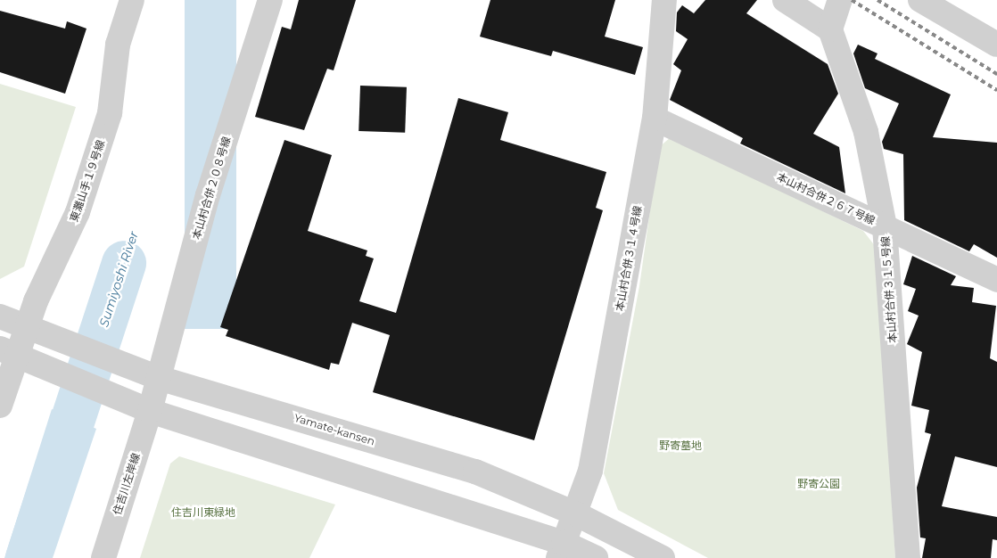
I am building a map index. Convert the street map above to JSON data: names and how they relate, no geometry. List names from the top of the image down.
{
  "streets": {
    "street": [
      "東灘山手１９号線",
      "本山村合併２０８号線",
      "本山村合併２６７号線",
      "本山村合併３１４号線",
      "本山村合併３１５号線",
      "Yamate-kansen",
      "住吉川左岸線"
    ]
  },
  "crossings": [
    ["東灘山手１９号線", "Yamate-kansen"],
    ["本山村合併２０８号線", "Yamate-kansen"],
    ["本山村合併２０８号線", "住吉川左岸線"],
    ["本山村合併２６７号線", "本山村合併３１４号線"],
    ["本山村合併２６７号線", "本山村合併３１５号線"],
    ["本山村合併３１４号線", "Yamate-kansen"]
  ],
  "water": ["Sumiyoshi River"],
  "parks": ["野寄墓地", "野寄公園", "住吉川東緑地"]
}
